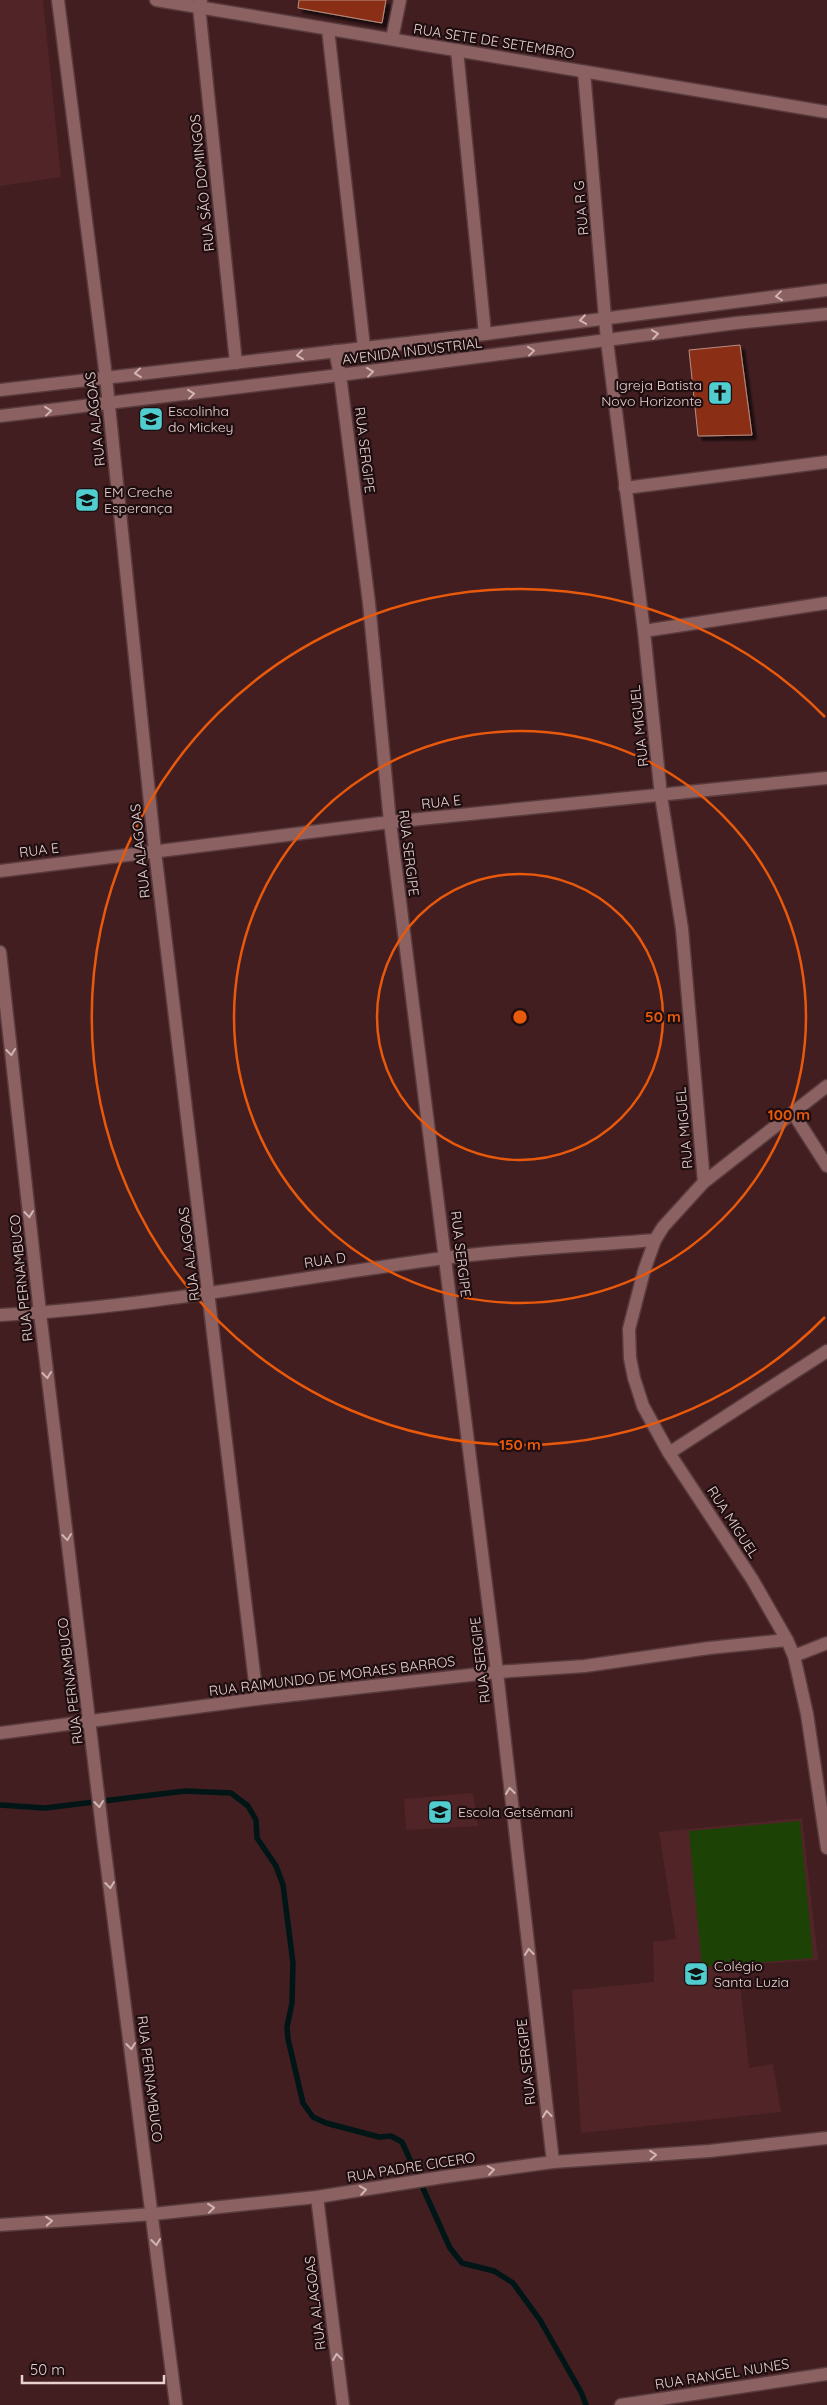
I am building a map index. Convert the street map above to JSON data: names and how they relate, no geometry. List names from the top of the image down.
{
  "streets": {
    "street": [
      "RUA SETE DE SETEMBRO",
      "RUA SÃO DOMINGOS",
      "RUA R G",
      "AVENIDA INDUSTRIAL",
      "RUA ALAGOAS",
      "RUA SERGIPE",
      "RUA MIGUEL",
      "RUA E",
      "RUA D",
      "RUA PERNAMBUCO",
      "RUA RAIMUNDO DE MORAES BARROS",
      "RUA PADRE CICERO",
      "RUA RANGEL NUNES"
    ]
  },
  "crossings": [
    ["RUA SETE DE SETEMBRO", "RUA SÃO DOMINGOS"],
    ["RUA SETE DE SETEMBRO", "RUA R G"],
    ["RUA SÃO DOMINGOS", "AVENIDA INDUSTRIAL"],
    ["RUA R G", "AVENIDA INDUSTRIAL"],
    ["RUA R G", "RUA MIGUEL"],
    ["AVENIDA INDUSTRIAL", "RUA ALAGOAS"],
    ["AVENIDA INDUSTRIAL", "RUA SERGIPE"],
    ["AVENIDA INDUSTRIAL", "RUA MIGUEL"],
    ["RUA ALAGOAS", "RUA E"],
    ["RUA ALAGOAS", "RUA D"],
    ["RUA ALAGOAS", "RUA RAIMUNDO DE MORAES BARROS"],
    ["RUA ALAGOAS", "RUA PADRE CICERO"],
    ["RUA SERGIPE", "RUA E"],
    ["RUA SERGIPE", "RUA D"],
    ["RUA SERGIPE", "RUA RAIMUNDO DE MORAES BARROS"],
    ["RUA SERGIPE", "RUA PADRE CICERO"],
    ["RUA MIGUEL", "RUA E"],
    ["RUA MIGUEL", "RUA D"],
    ["RUA MIGUEL", "RUA RAIMUNDO DE MORAES BARROS"],
    ["RUA D", "RUA PERNAMBUCO"],
    ["RUA PERNAMBUCO", "RUA RAIMUNDO DE MORAES BARROS"],
    ["RUA PERNAMBUCO", "RUA PADRE CICERO"]
  ],
  "one_way": ["RUA PERNAMBUCO", "RUA PADRE CICERO"],
  "places": {
    "church": ["Igreja Batista Novo Horizonte"],
    "school or university": [
      "Escolinha do Mickey",
      "EM Creche Esperança",
      "Escola Getsêmani",
      "Colégio Santa Luzia"
    ]
  },
  "scale_bar": "50 m",
  "rings": ["50 m", "100 m", "150 m"]
}
